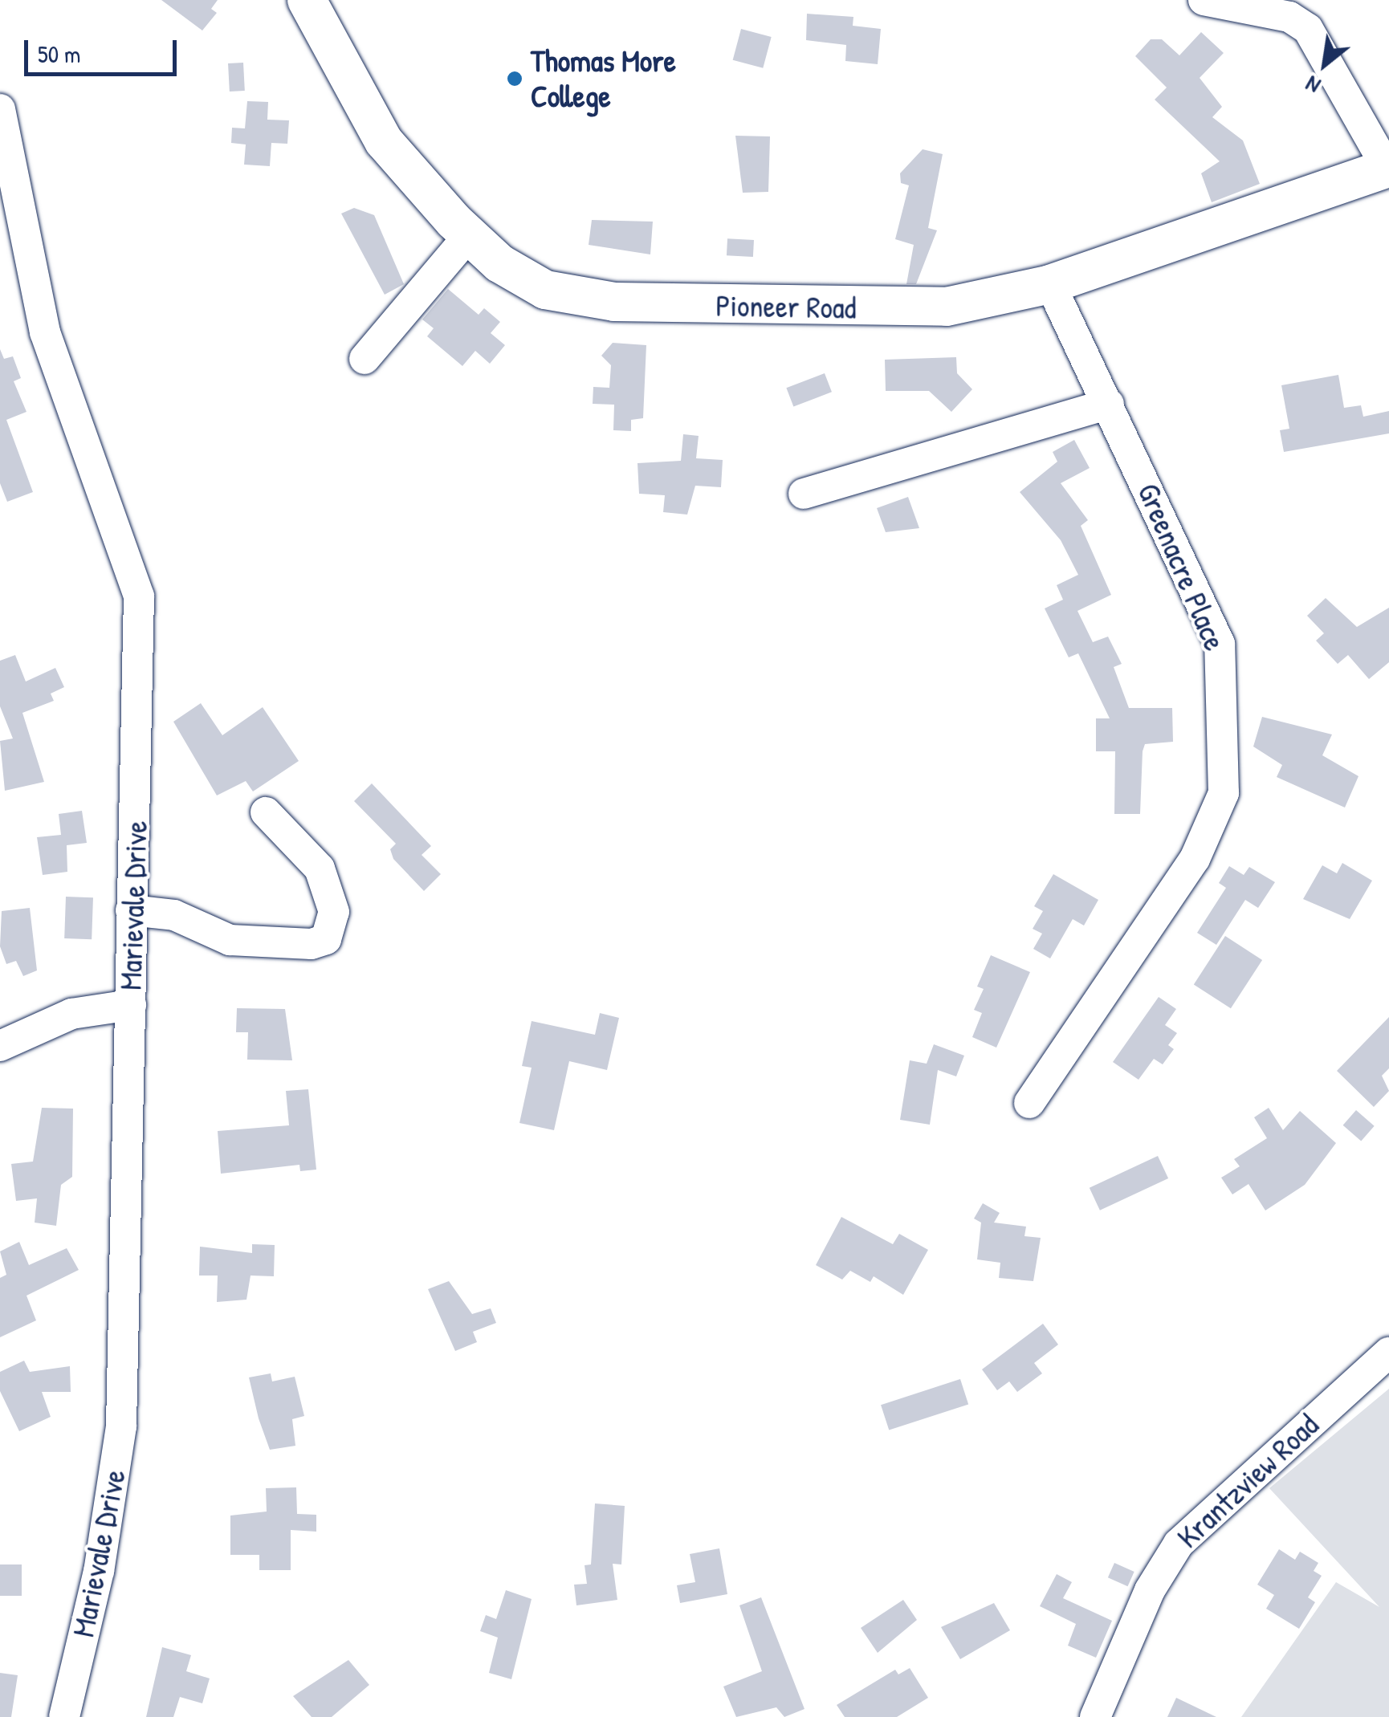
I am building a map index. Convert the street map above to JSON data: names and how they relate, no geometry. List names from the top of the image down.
{
  "streets": {
    "main road": ["Pioneer Road"],
    "street": ["Greenacre Place", "Marievale Drive", "Krantzview Road"]
  },
  "crossings": [
    ["Pioneer Road", "Greenacre Place"]
  ],
  "places": ["Thomas More College"],
  "scale_bar": "50 m",
  "north": "bottom left"
}
